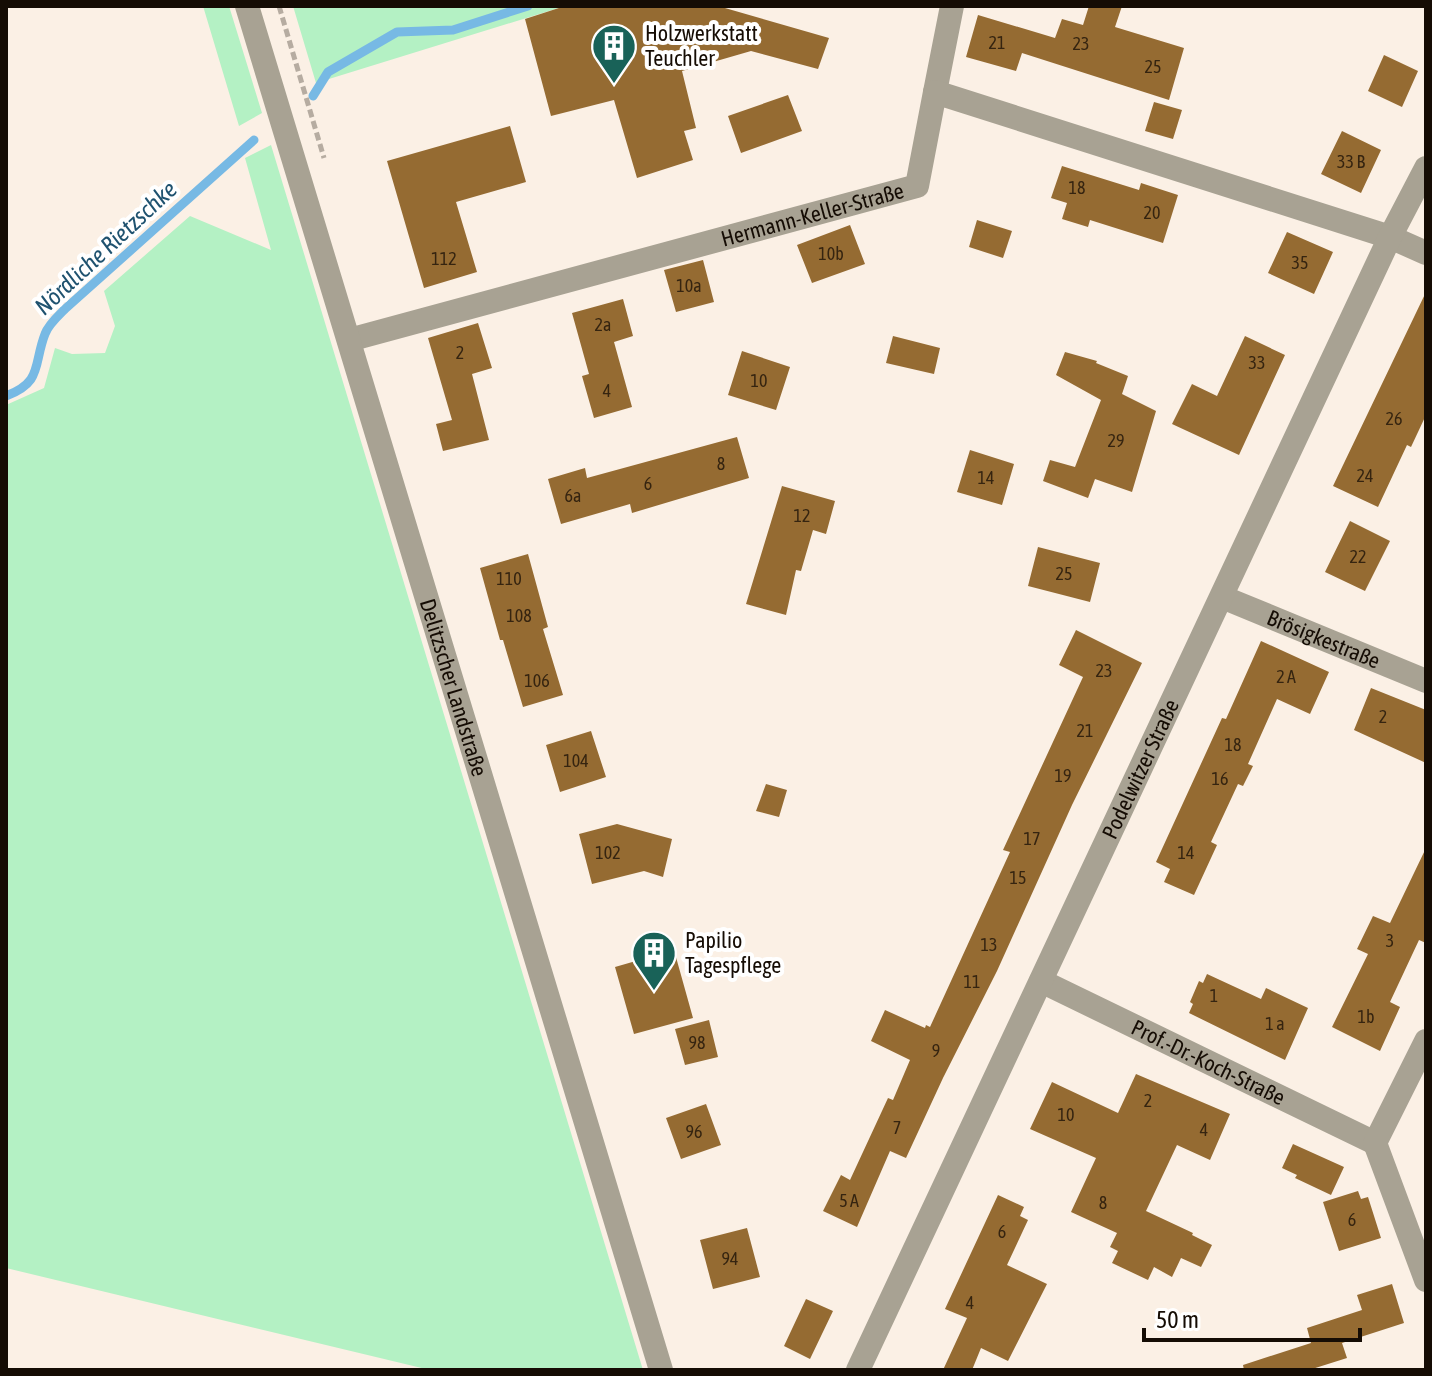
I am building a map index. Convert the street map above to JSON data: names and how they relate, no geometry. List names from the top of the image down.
{
  "streets": {
    "street": [
      "Hermann-Keller-Straße",
      "Brösigkestraße",
      "Delitzscher Landstraße",
      "Podelwitzer Straße",
      "Prof.-Dr.-Koch-Straße"
    ]
  },
  "crossings": [
    ["Hermann-Keller-Straße", "Delitzscher Landstraße"],
    ["Brösigkestraße", "Podelwitzer Straße"],
    ["Podelwitzer Straße", "Prof.-Dr.-Koch-Straße"]
  ],
  "water": ["Nördliche Rietzschke"],
  "places": {
    "building": ["Holzwerkstatt Teuchler", "Papilio Tagespflege"]
  },
  "house_numbers": [
    "21",
    "23",
    "25",
    "33 B",
    "18",
    "20",
    "10b",
    "112",
    "35",
    "10a",
    "2a",
    "2",
    "33",
    "10",
    "4",
    "26",
    "29",
    "8",
    "24",
    "14",
    "6",
    "6a",
    "12",
    "22",
    "25",
    "110",
    "108",
    "23",
    "2 A",
    "106",
    "2",
    "21",
    "18",
    "104",
    "19",
    "16",
    "17",
    "102",
    "14",
    "15",
    "3",
    "13",
    "11",
    "1",
    "1b",
    "1 a",
    "98",
    "9",
    "2",
    "10",
    "7",
    "4",
    "96",
    "5 A",
    "8",
    "6",
    "6",
    "94",
    "4"
  ],
  "scale_bar": "50 m"
}
